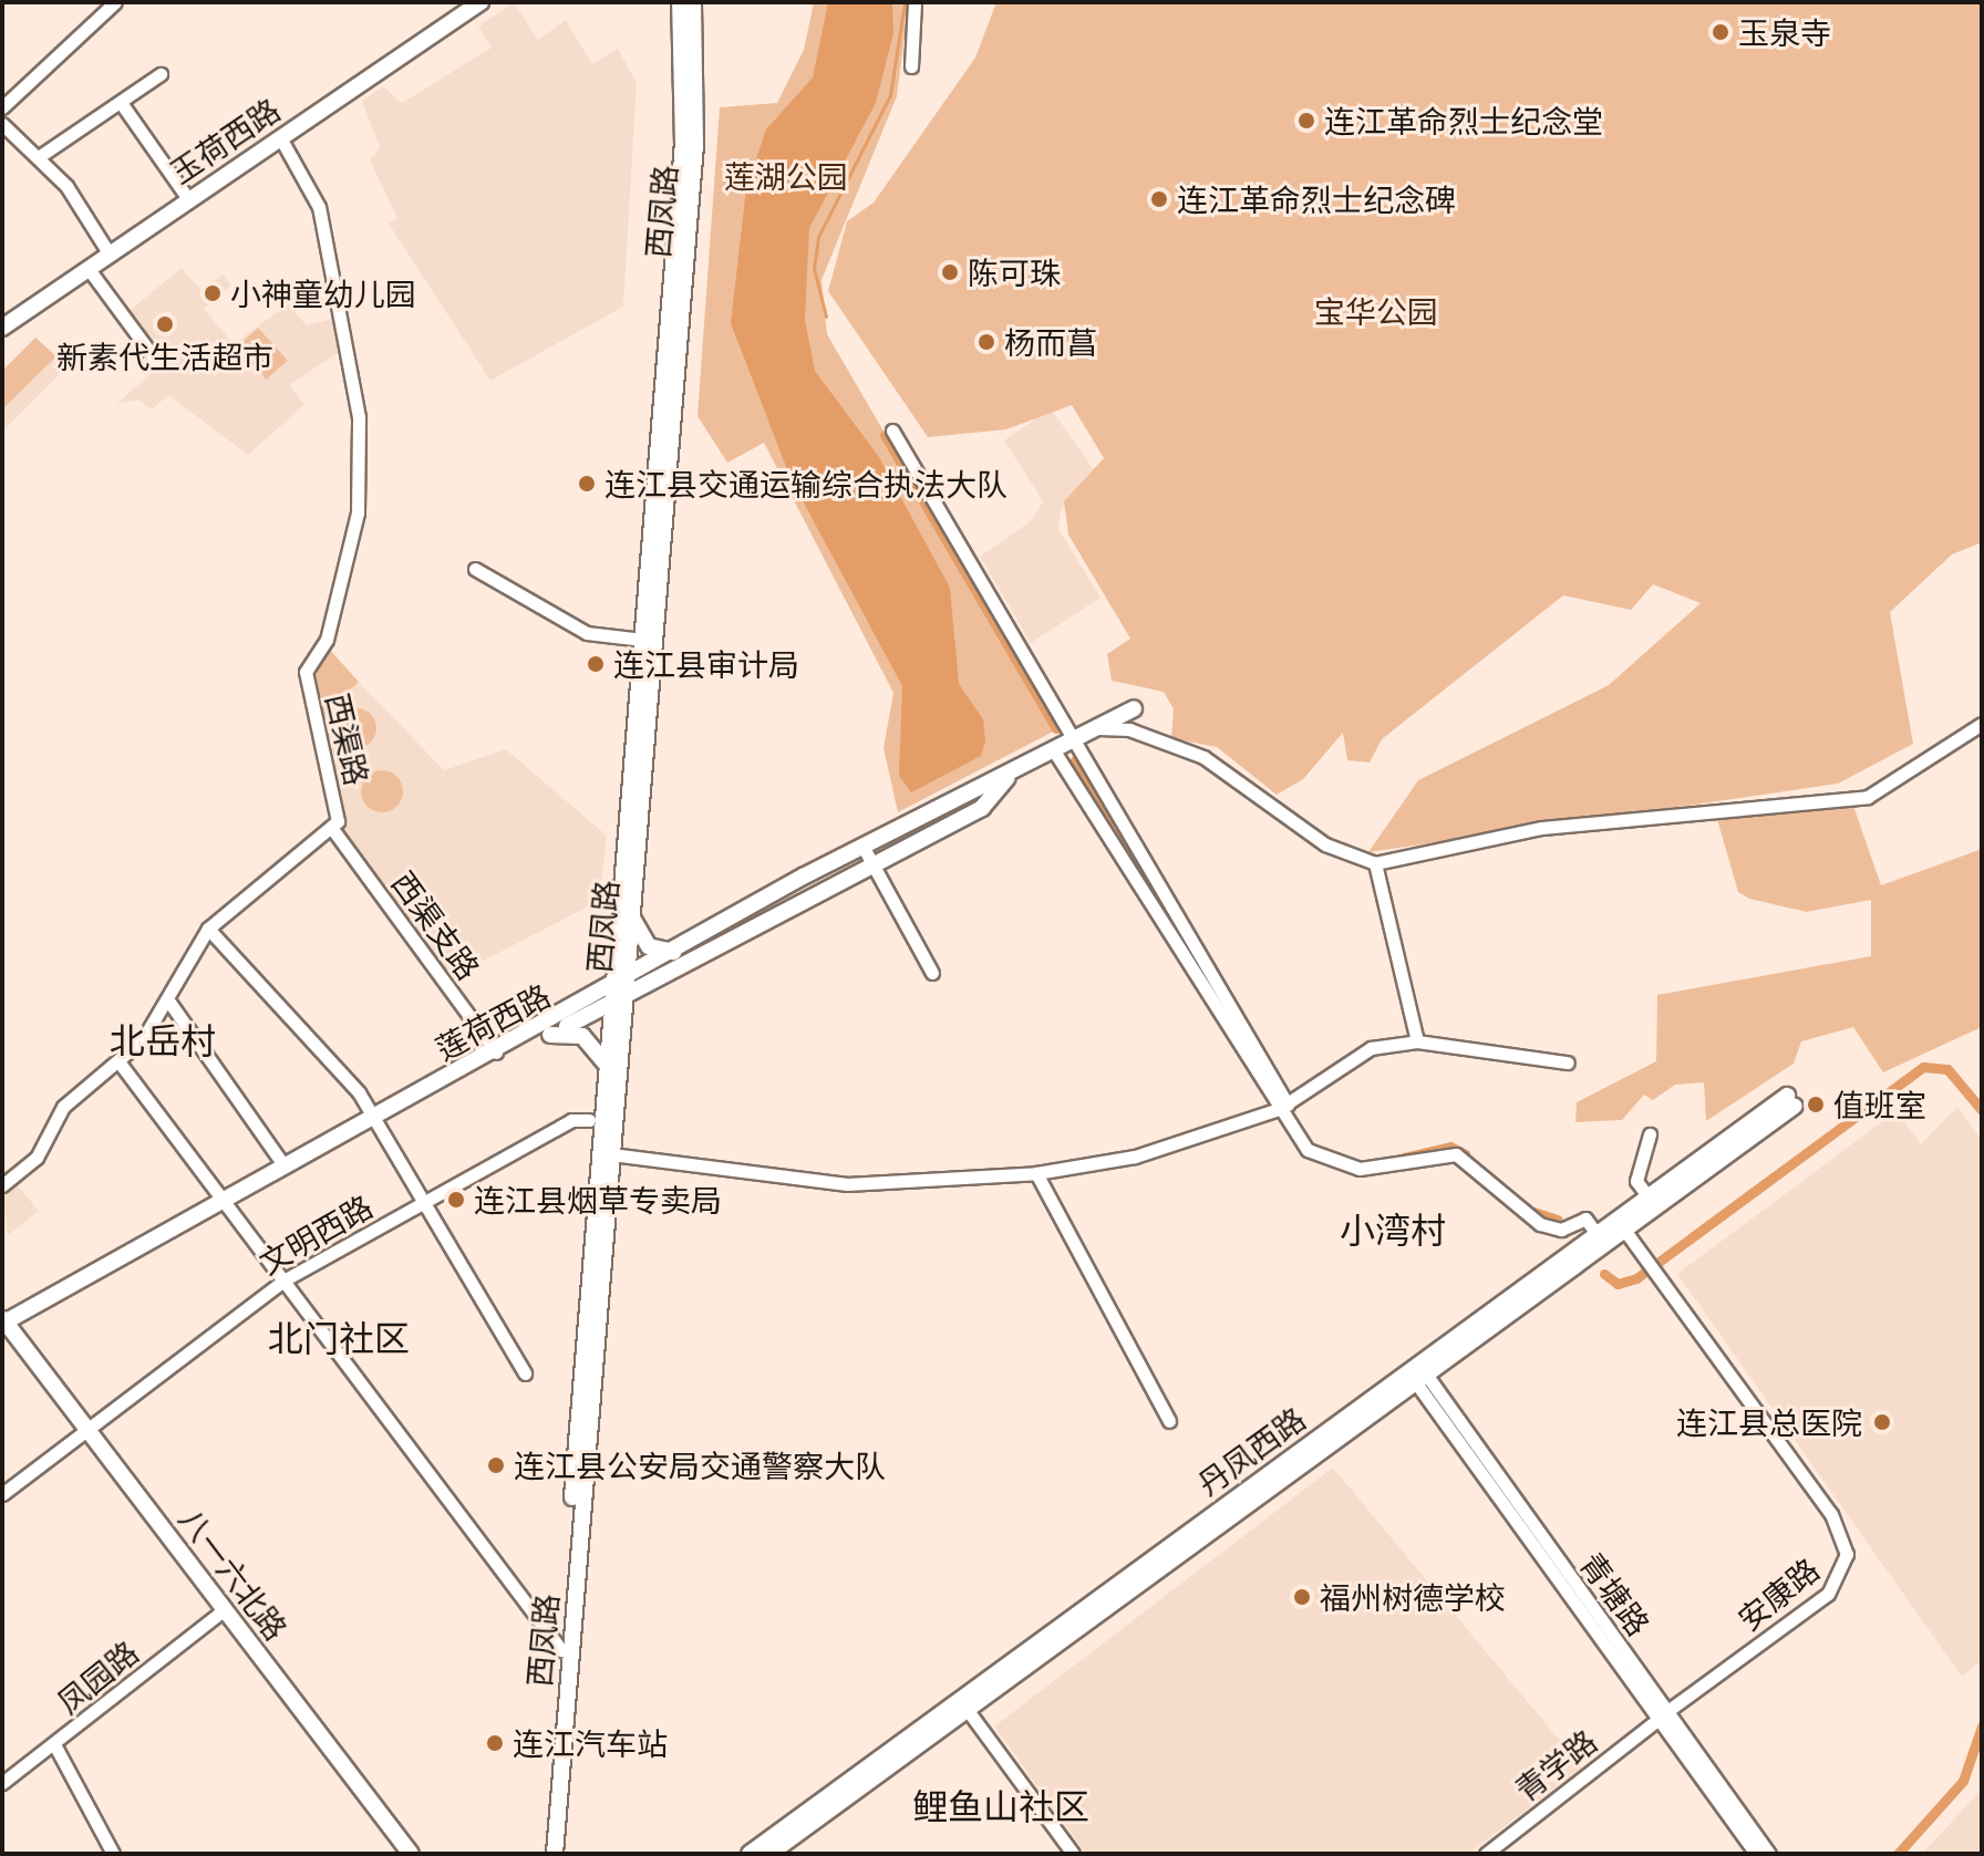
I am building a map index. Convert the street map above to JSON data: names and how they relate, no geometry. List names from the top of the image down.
{
  "streets": {
    "main road": [
      "玉荷西路",
      "西凤路",
      "莲荷西路",
      "丹凤西路",
      "八一六北路"
    ],
    "street": [
      "西渠路",
      "西渠支路",
      "文明西路",
      "青塘路",
      "安康路",
      "凤园路",
      "青学路"
    ]
  },
  "crossings": [
    ["玉荷西路", "西渠路"],
    ["西凤路", "莲荷西路"],
    ["西渠路", "西渠支路"],
    ["西渠支路", "莲荷西路"],
    ["莲荷西路", "八一六北路"],
    ["文明西路", "八一六北路"],
    ["丹凤西路", "青塘路"],
    ["丹凤西路", "安康路"],
    ["八一六北路", "凤园路"],
    ["青塘路", "安康路"],
    ["青塘路", "青学路"],
    ["安康路", "青学路"]
  ],
  "districts": [
    "北岳村",
    "小湾村",
    "北门社区",
    "鲤鱼山社区"
  ],
  "parks": ["莲湖公园", "宝华公园"],
  "places": [
    "玉泉寺",
    "连江革命烈士纪念堂",
    "连江革命烈士纪念碑",
    "陈可珠",
    "小神童幼儿园",
    "新素代生活超市",
    "杨而菖",
    "连江县交通运输综合执法大队",
    "连江县审计局",
    "值班室",
    "连江县烟草专卖局",
    "连江县总医院",
    "连江县公安局交通警察大队",
    "福州树德学校",
    "连江汽车站"
  ]
}
